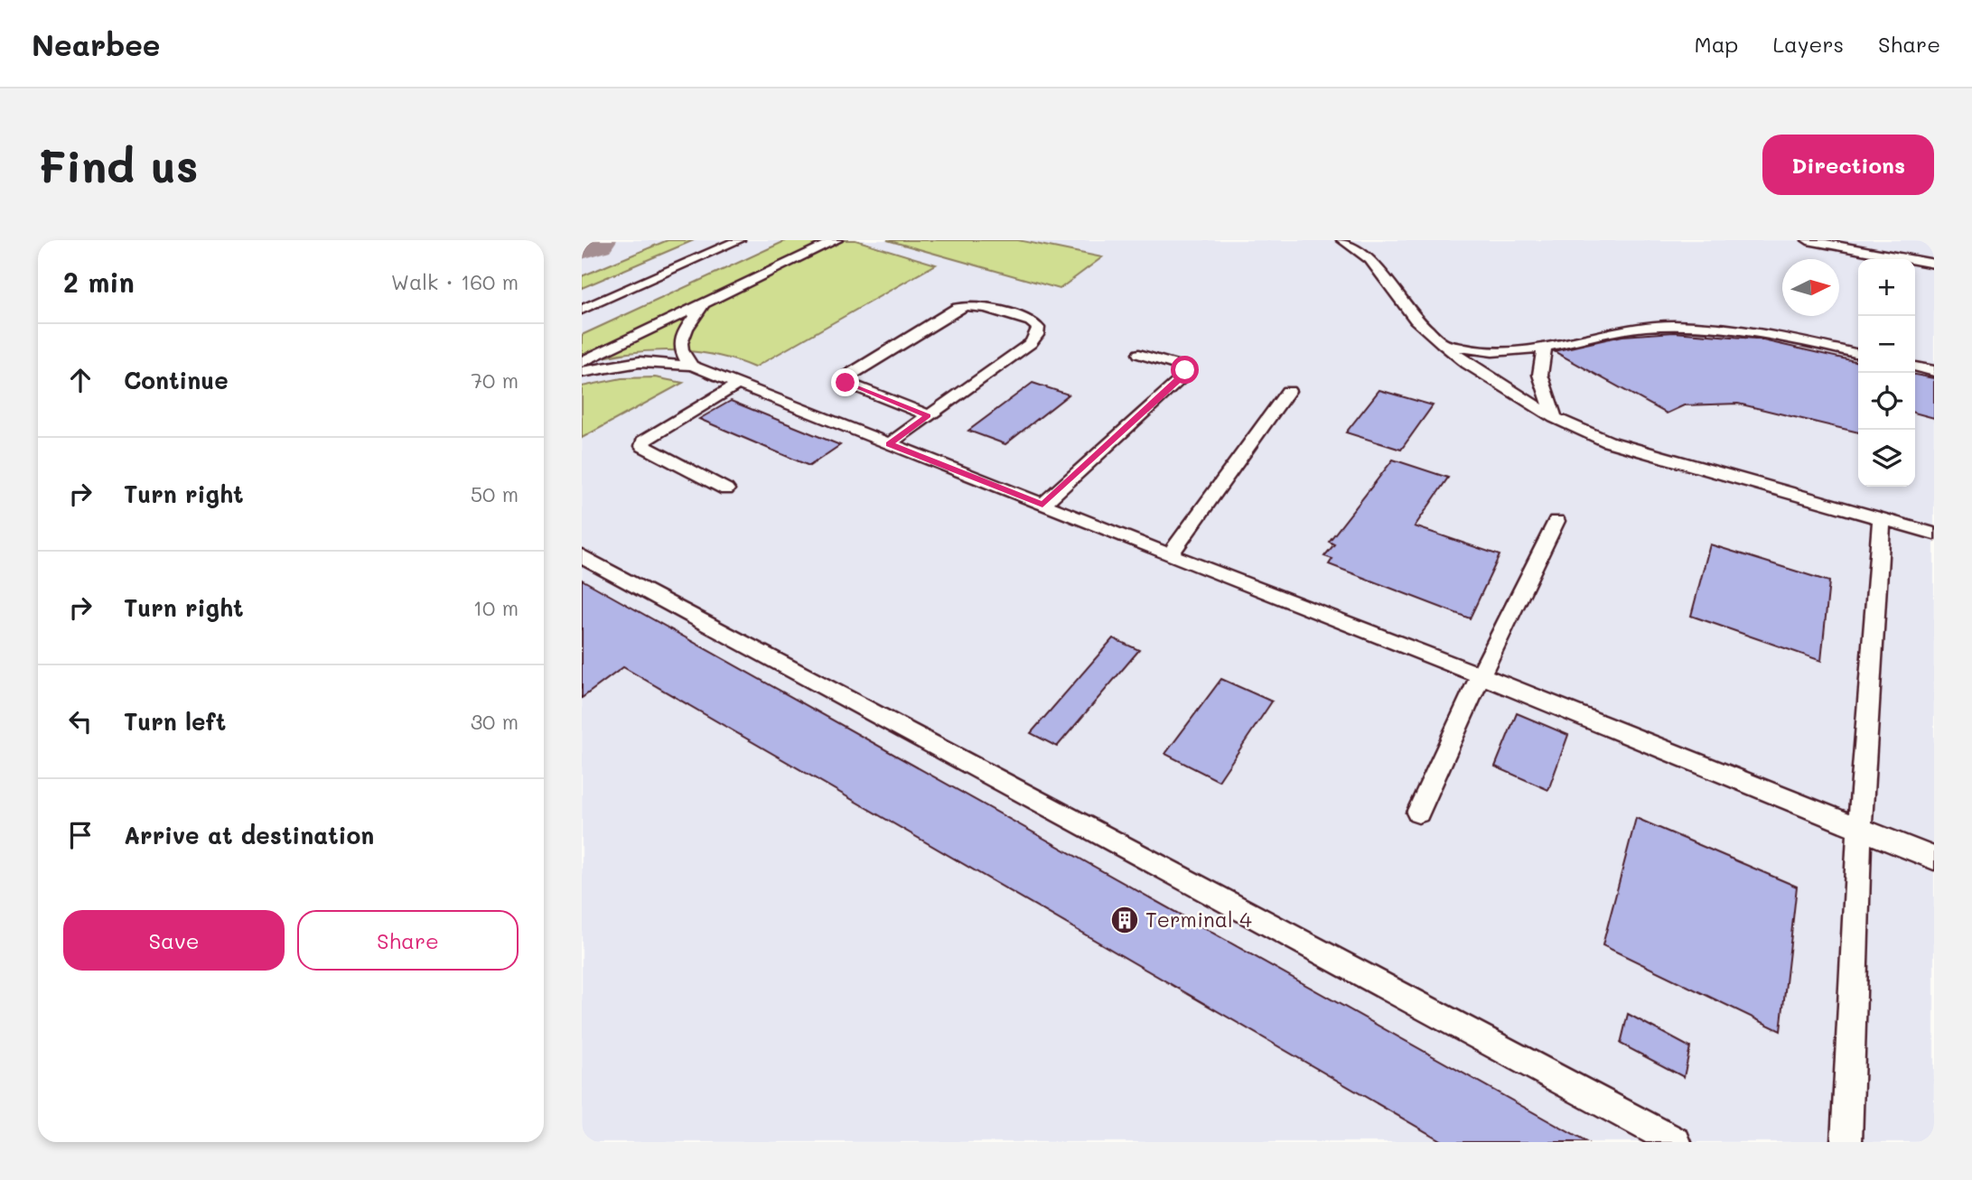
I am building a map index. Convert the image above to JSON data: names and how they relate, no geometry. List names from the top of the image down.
{
  "places": {
    "building": ["Terminal 4"]
  },
  "north": "right",
  "page": {
    "header": "Nearbee",
    "nav": ["Map", "Layers", "Share"],
    "buttons": [
      "Directions",
      ["Save", "Share"]
    ],
    "title": "Find us",
    "heading": ["2 min", "Walk · 160 m"],
    "map_buttons": ["+", "−"],
    "list": [
      ["Continue", "70 m"],
      ["Turn right", "50 m"],
      ["Turn right", "10 m"],
      ["Turn left", "30 m"],
      "Arrive at destination"
    ]
  }
}
